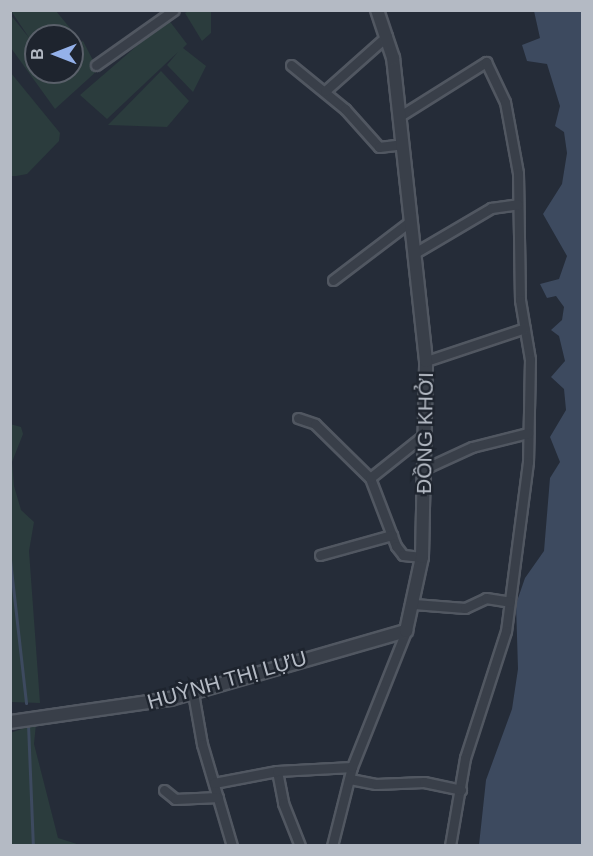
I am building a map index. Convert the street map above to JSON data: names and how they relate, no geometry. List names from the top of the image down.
{
  "streets": {
    "street": ["ĐỒNG KHỞI", "HUỲNH THỊ LỰU"]
  },
  "crossings": [
    ["ĐỒNG KHỞI", "HUỲNH THỊ LỰU"]
  ],
  "north": "left"
}
